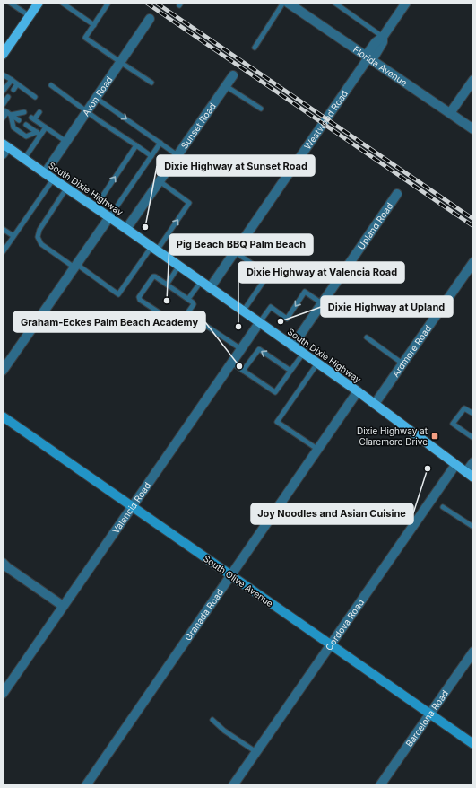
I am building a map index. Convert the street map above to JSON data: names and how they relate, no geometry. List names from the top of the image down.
{
  "streets": {
    "main road": ["South Dixie Highway"],
    "street": [
      "Florida Avenue",
      "Avon Road",
      "Westwood Road",
      "Sunset Road",
      "Upland Road",
      "Ardmore Road",
      "Valencia Road",
      "South Olive Avenue",
      "Granada Road",
      "Cordova Road",
      "Barcelona Road"
    ]
  },
  "crossings": [
    ["Florida Avenue", "Westwood Road"],
    ["Avon Road", "South Dixie Highway"],
    ["Westwood Road", "South Dixie Highway"],
    ["Sunset Road", "South Dixie Highway"],
    ["South Dixie Highway", "Upland Road"],
    ["South Dixie Highway", "Ardmore Road"],
    ["South Dixie Highway", "Valencia Road"],
    ["South Dixie Highway", "Granada Road"],
    ["South Dixie Highway", "Cordova Road"],
    ["Valencia Road", "South Olive Avenue"],
    ["South Olive Avenue", "Granada Road"],
    ["South Olive Avenue", "Cordova Road"],
    ["South Olive Avenue", "Barcelona Road"]
  ],
  "places": {
    "other": [
      "Dixie Highway at Sunset Road",
      "Pig Beach BBQ Palm Beach",
      "Dixie Highway at Upland",
      "Dixie Highway at Valencia Road",
      "Graham-Eckes Palm Beach Academy",
      "Joy Noodles and Asian Cuisine"
    ],
    "transit": ["Dixie Highway at Claremore Drive"]
  }
}
